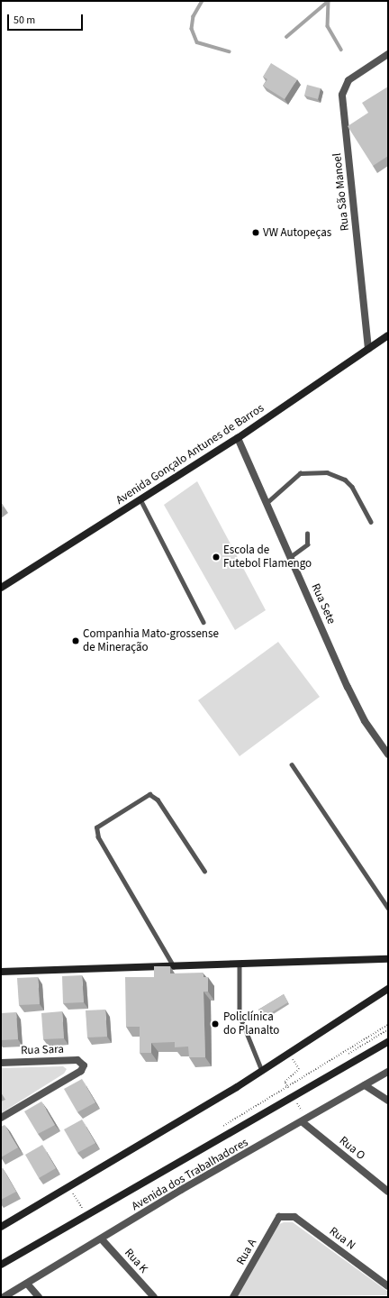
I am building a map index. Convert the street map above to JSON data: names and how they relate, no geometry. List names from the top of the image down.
{
  "streets": {
    "main road": ["Avenida Gonçalo Antunes de Barros"],
    "street": [
      "Rua São Manoel",
      "Rua Sete",
      "Rua Sara",
      "Rua O",
      "Avenida dos Trabalhadores",
      "Rua N",
      "Rua A",
      "Rua K"
    ]
  },
  "crossings": [
    ["Rua São Manoel", "Avenida Gonçalo Antunes de Barros"],
    ["Avenida Gonçalo Antunes de Barros", "Rua Sete"],
    ["Rua O", "Avenida dos Trabalhadores"],
    ["Avenida dos Trabalhadores", "Rua K"],
    ["Rua N", "Rua A"]
  ],
  "places": [
    "VW Autopeças",
    "Escola de Futebol Flamengo",
    "Companhia Mato-grossense de Mineração",
    "Policlínica do Planalto"
  ],
  "scale_bar": "50 m"
}
